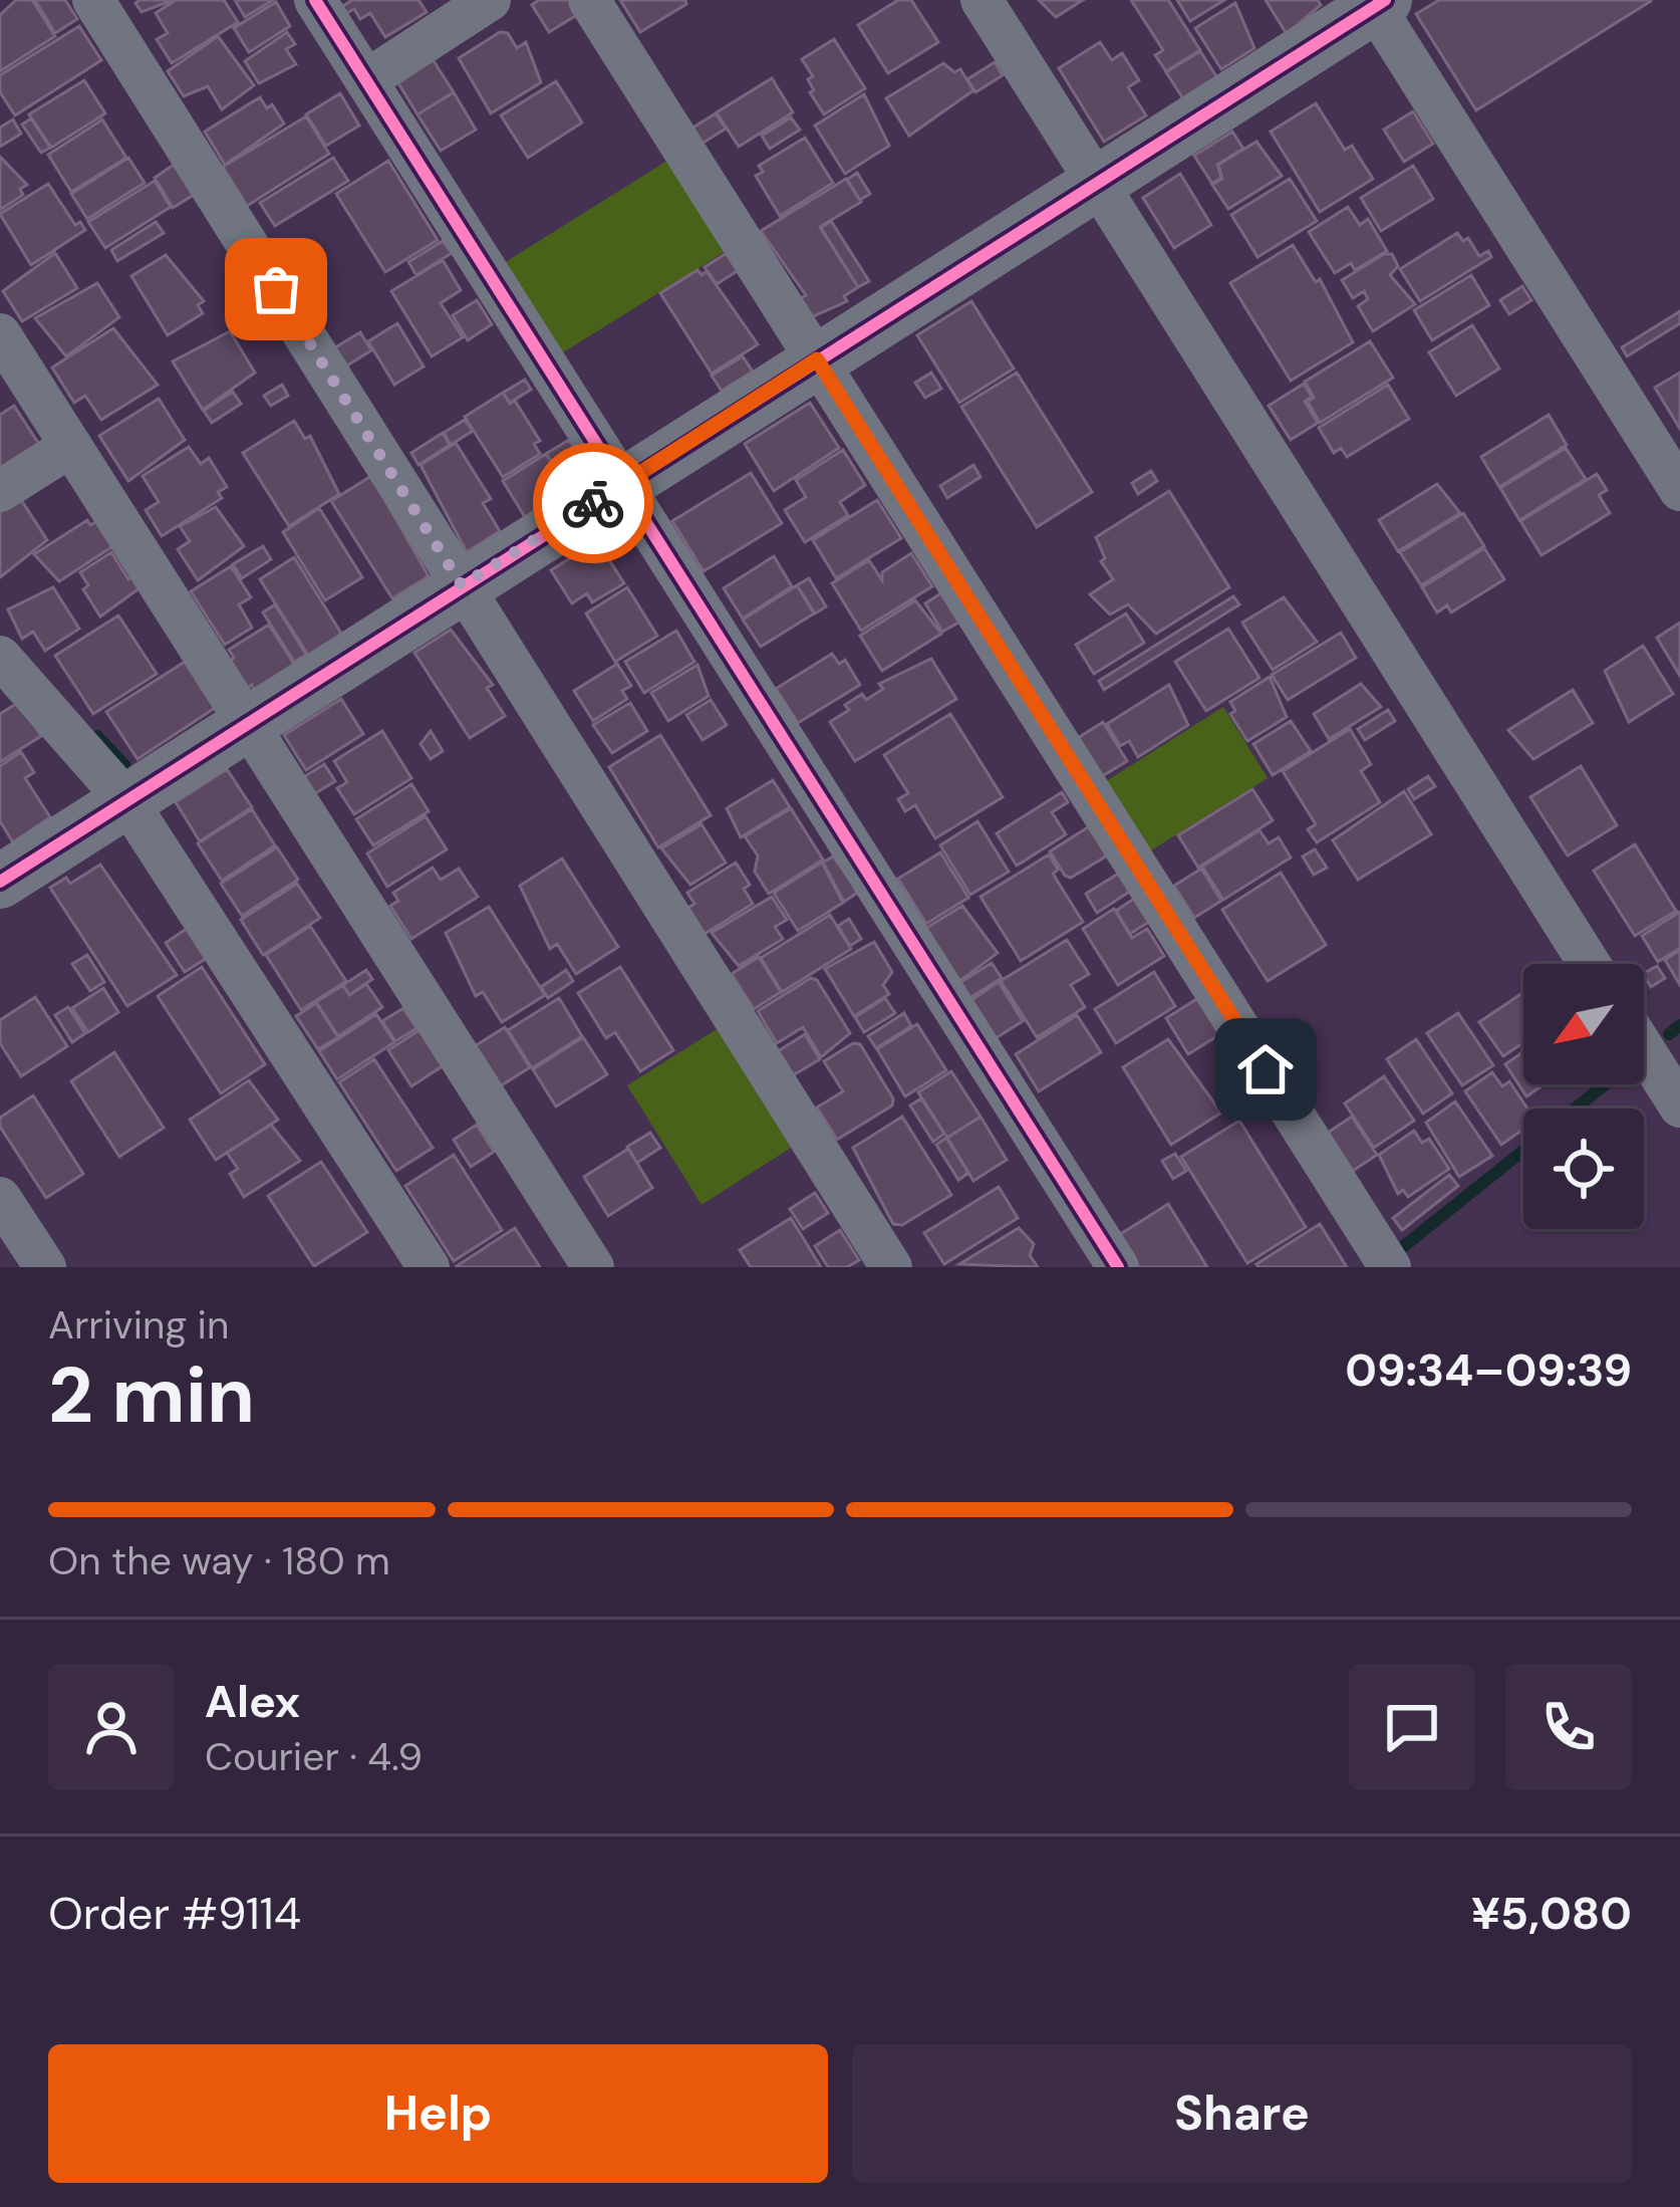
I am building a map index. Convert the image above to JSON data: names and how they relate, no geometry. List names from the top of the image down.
{
  "north": "bottom left",
  "page": {
    "heading": ["2 min", "Arriving in", "09:34–09:39"],
    "panel": [
      "Alex",
      "Courier · 4.9",
      "Order #9114",
      "¥5,080"
    ],
    "bar": "On the way · 180 m",
    "buttons": ["Help", "Share"]
  }
}
